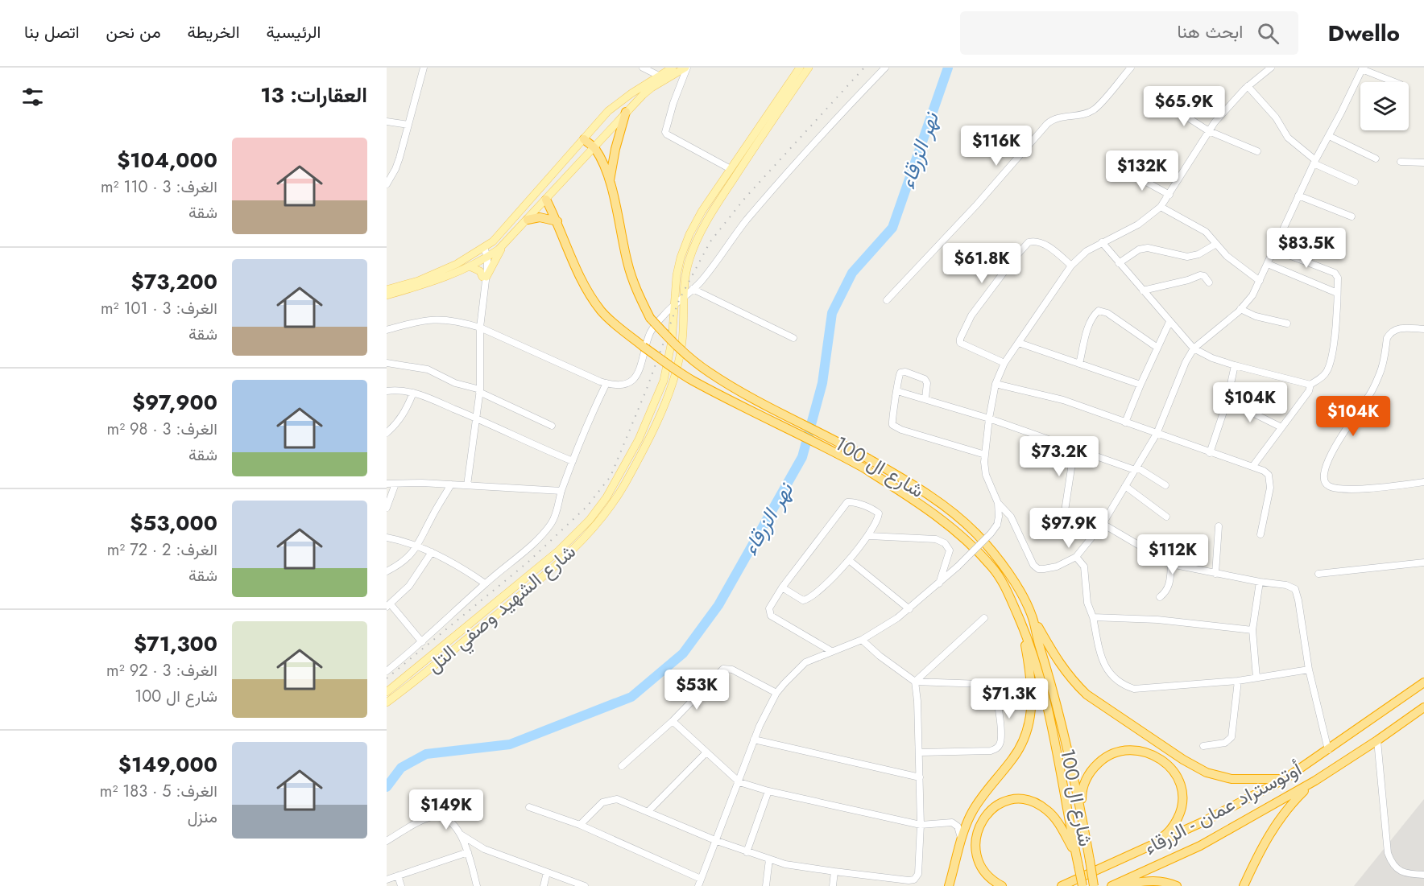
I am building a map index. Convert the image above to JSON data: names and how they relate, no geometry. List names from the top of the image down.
{
  "streets": {
    "highway": ["شارع ال 100", "أوتوستراد عمان - الزرقاء"],
    "main road": ["شارع الشهيد وصفي التل"]
  },
  "water": ["نهر الزرقاء"],
  "page": {
    "header": "Dwello",
    "search": "ابحث هنا",
    "nav": [
      "الرئيسية",
      "الخريطة",
      "من نحن",
      "اتصل بنا"
    ],
    "heading": "العقارات: 13",
    "price": [
      "$65.9K",
      "$116K",
      "$132K",
      "$83.5K",
      "$61.8K",
      "$104K",
      "$104K",
      "$73.2K",
      "$97.9K",
      "$112K",
      "$53K",
      "$71.3K",
      "$149K"
    ],
    "list": [
      {
        "name": "$104,000",
        "note": "الغرف: 3 · 110 m² · شقة"
      },
      {
        "name": "$73,200",
        "note": "الغرف: 3 · 101 m² · شقة"
      },
      {
        "name": "$97,900",
        "note": "الغرف: 3 · 98 m² · شقة"
      },
      {
        "name": "$53,000",
        "note": "الغرف: 2 · 72 m² · شقة"
      },
      {
        "name": "$71,300",
        "note": "الغرف: 3 · 92 m² · شارع ال 100"
      },
      {
        "name": "$149,000",
        "note": "الغرف: 5 · 183 m² · منزل"
      }
    ]
  }
}
